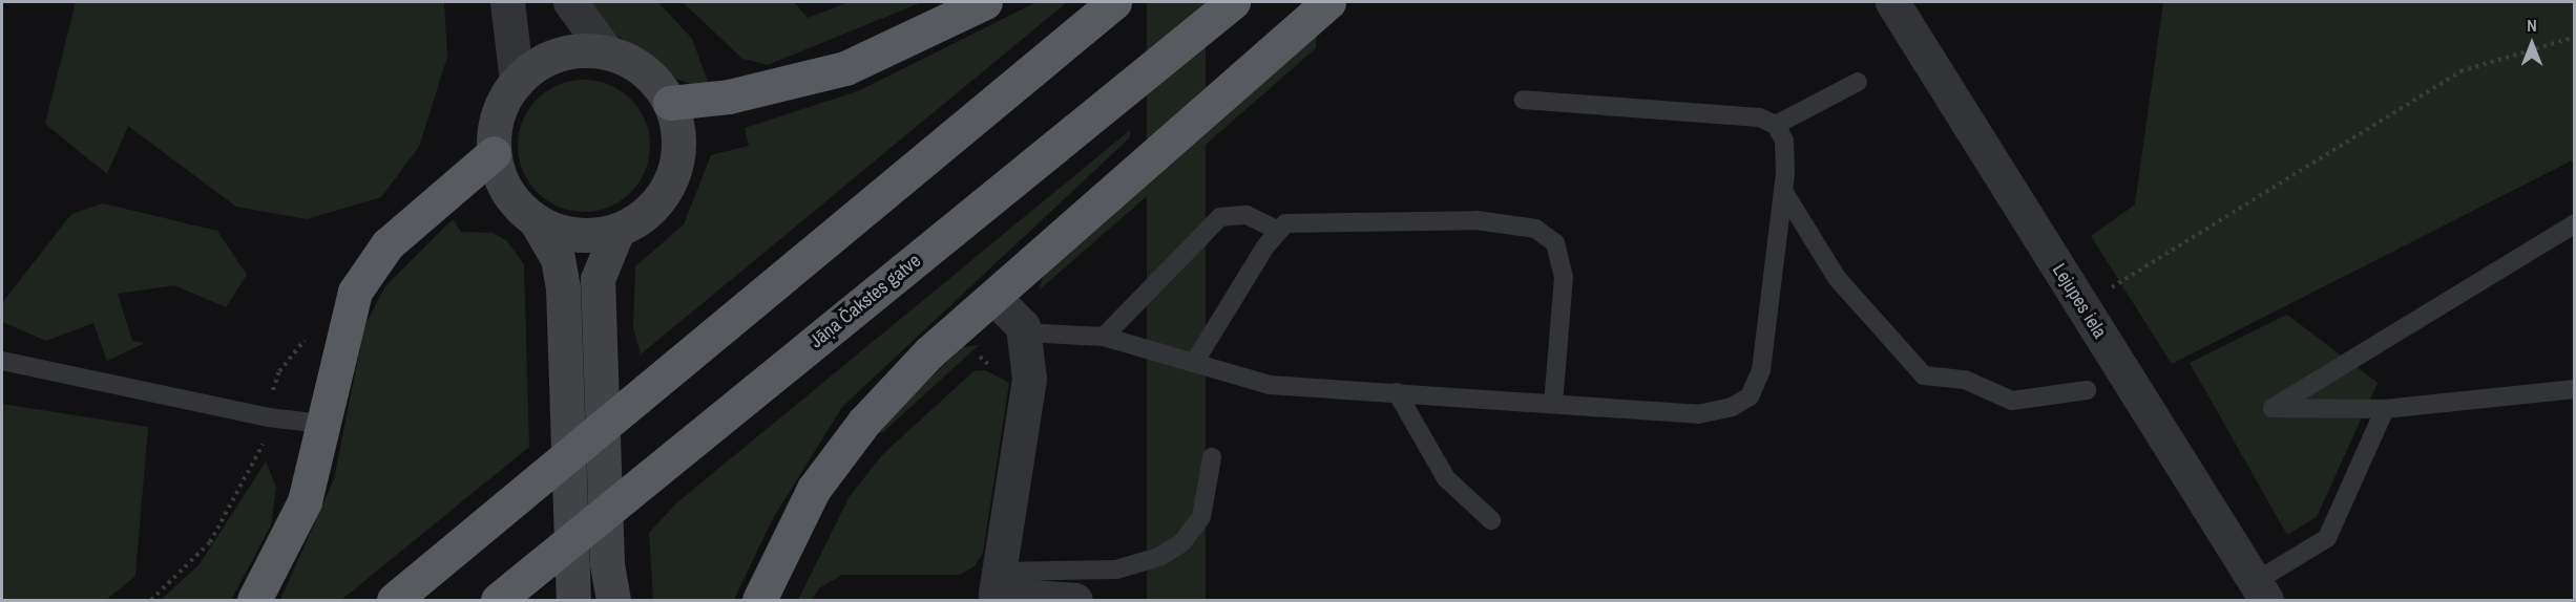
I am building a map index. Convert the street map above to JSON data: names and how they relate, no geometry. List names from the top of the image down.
{
  "streets": {
    "highway": ["Jāņa Čakstes gatve"],
    "street": ["Lejupes iela"]
  },
  "north": "top"
}
